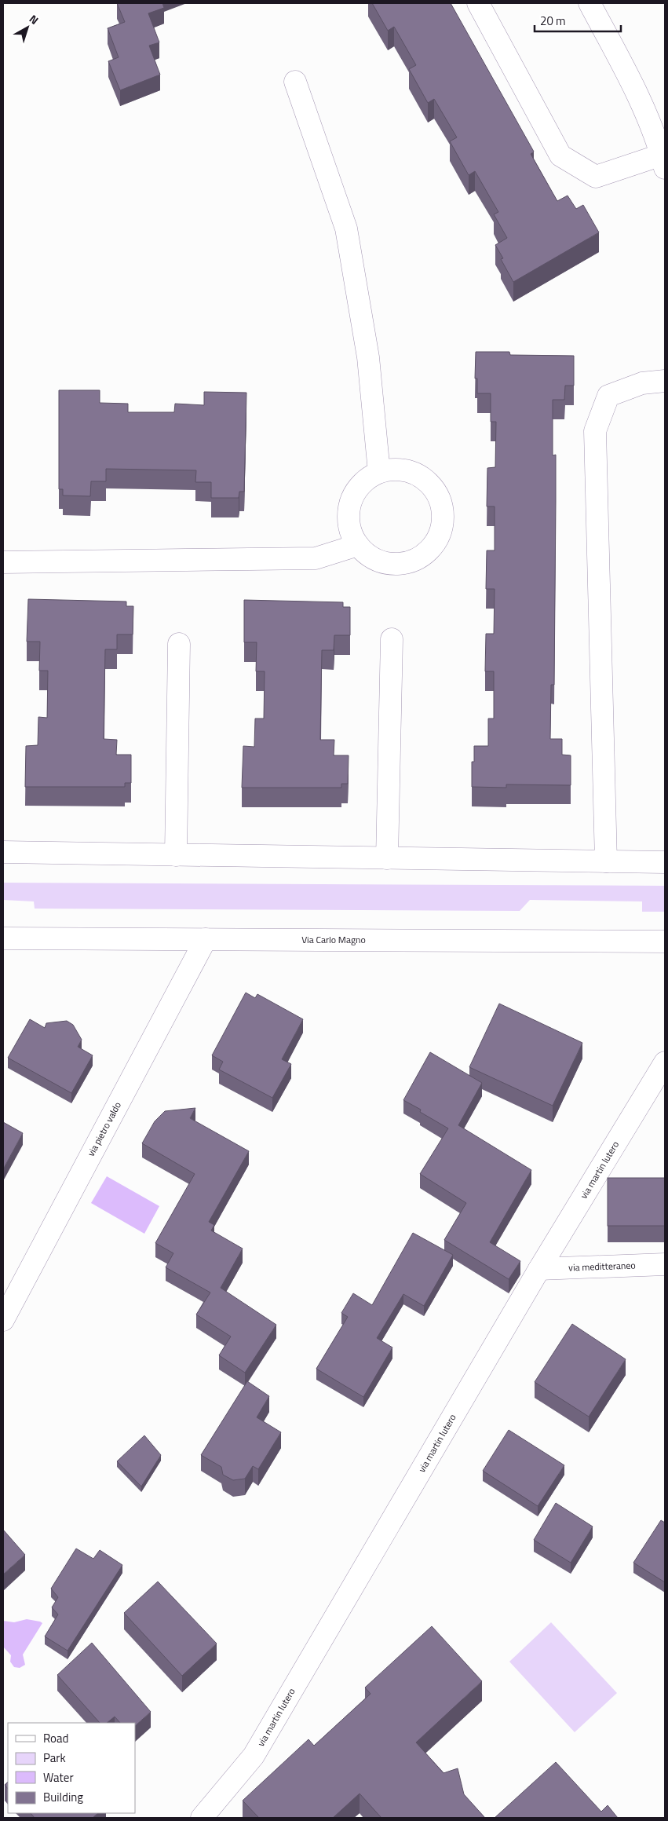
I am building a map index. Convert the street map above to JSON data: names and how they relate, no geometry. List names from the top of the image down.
{
  "streets": {
    "street": [
      "Via Carlo Magno",
      "via pietro valdo",
      "via martin lutero",
      "via meditteraneo"
    ]
  },
  "crossings": [
    ["Via Carlo Magno", "via pietro valdo"],
    ["via martin lutero", "via meditteraneo"]
  ],
  "legend": [
    "Road",
    "Park",
    "Water",
    "Building"
  ],
  "scale_bar": "20 m",
  "north": "top right"
}
